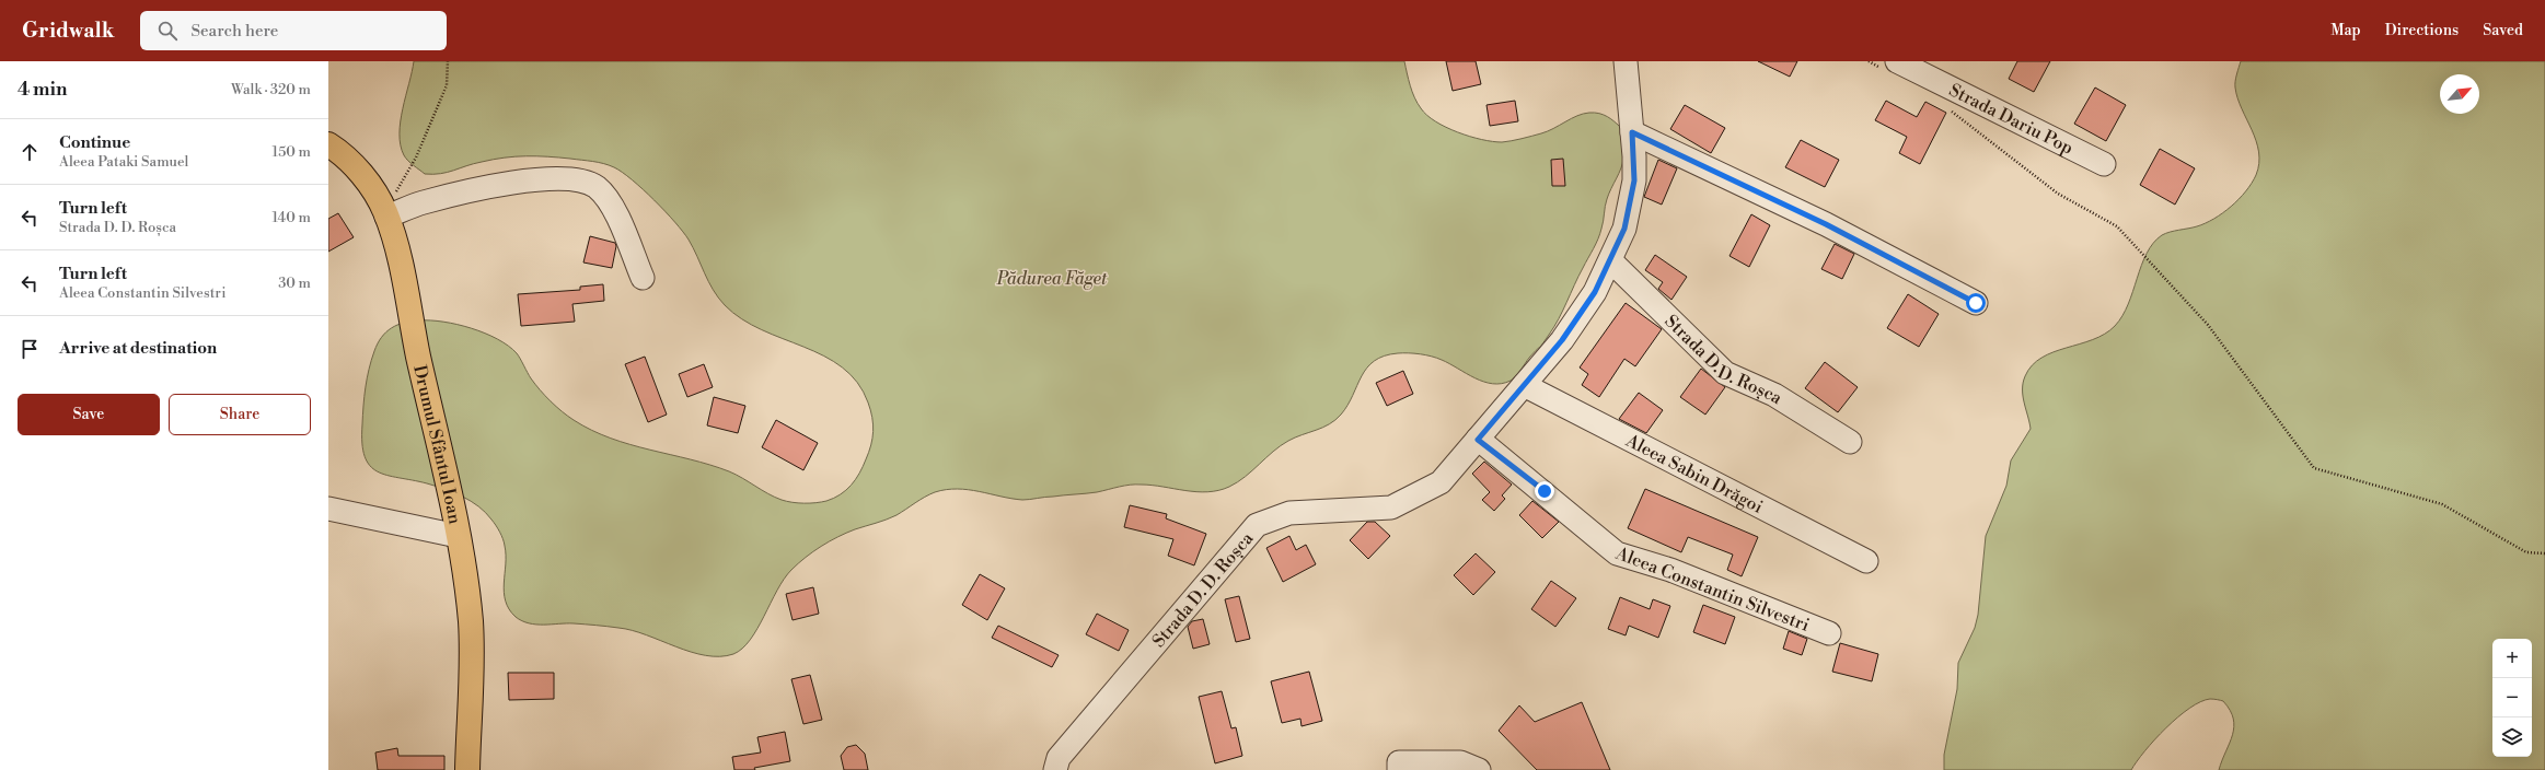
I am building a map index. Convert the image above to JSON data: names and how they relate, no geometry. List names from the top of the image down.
{
  "streets": {
    "main road": ["Drumul Sfântul Ioan"],
    "street": [
      "Strada Dariu Pop",
      "Strada D.D. Roșca",
      "Aleea Sabin Drăgoi",
      "Aleea Constantin Silvestri",
      "Strada D. D. Roșca"
    ]
  },
  "crossings": [
    ["Strada D.D. Roșca", "Strada D. D. Roșca"],
    ["Aleea Sabin Drăgoi", "Strada D. D. Roșca"],
    ["Aleea Constantin Silvestri", "Strada D. D. Roșca"]
  ],
  "parks": ["Pădurea Făget"],
  "north": "top right",
  "page": {
    "header": "Gridwalk",
    "search": "Search here",
    "nav": ["Map", "Directions", "Saved"],
    "heading": ["4 min", "Walk · 320 m"],
    "list": [
      ["Continue", "Aleea Pataki Samuel", "150 m"],
      ["Turn left", "Strada D. D. Roșca", "140 m"],
      ["Turn left", "Aleea Constantin Silvestri", "30 m"],
      "Arrive at destination"
    ],
    "buttons": ["Save", "Share"],
    "map_buttons": ["+", "−"]
  }
}
